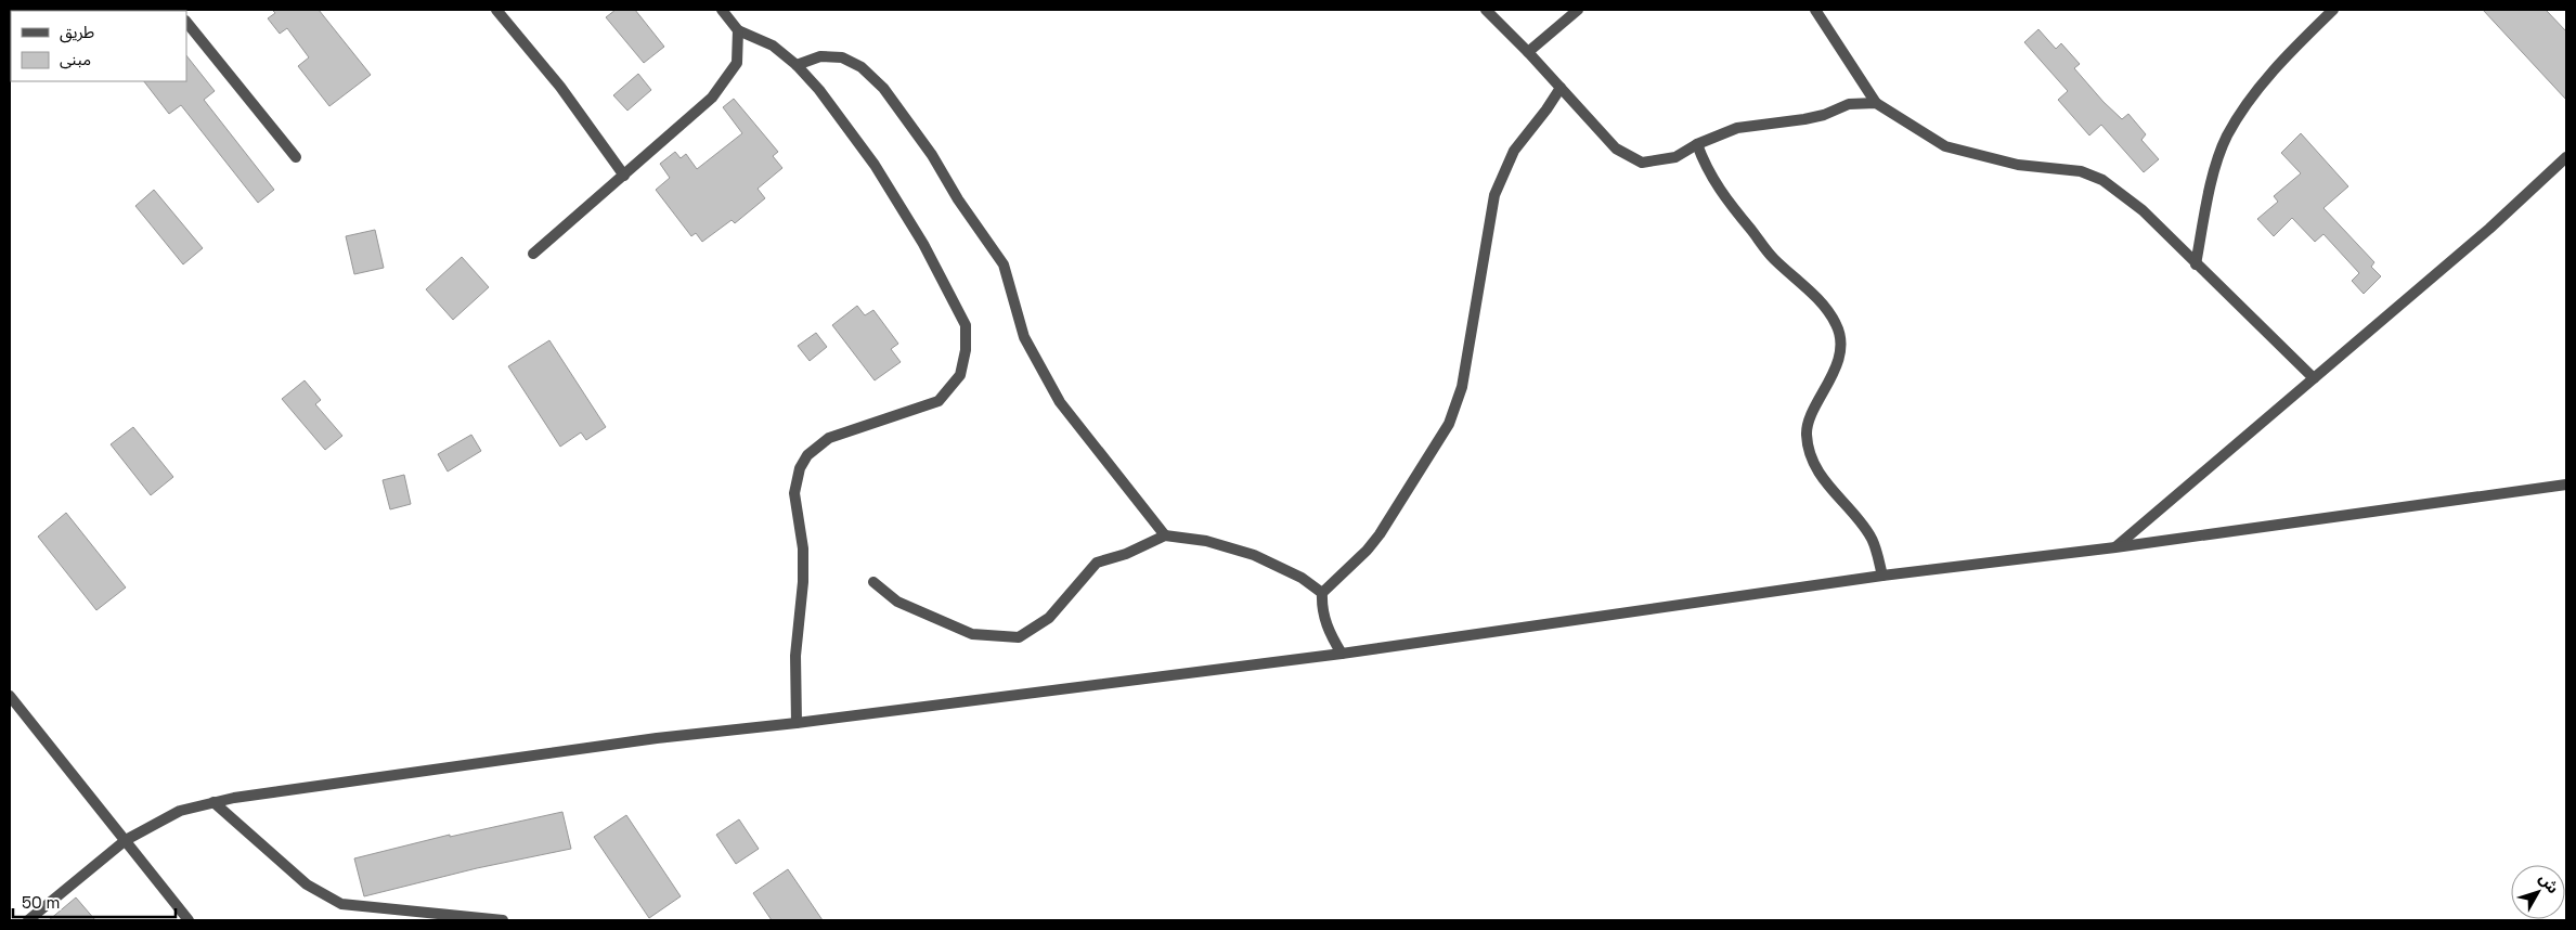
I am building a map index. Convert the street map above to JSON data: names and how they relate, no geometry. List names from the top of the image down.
{
  "legend": ["طريق", "مبنى"],
  "scale_bar": "50 m",
  "north": "top right"
}
